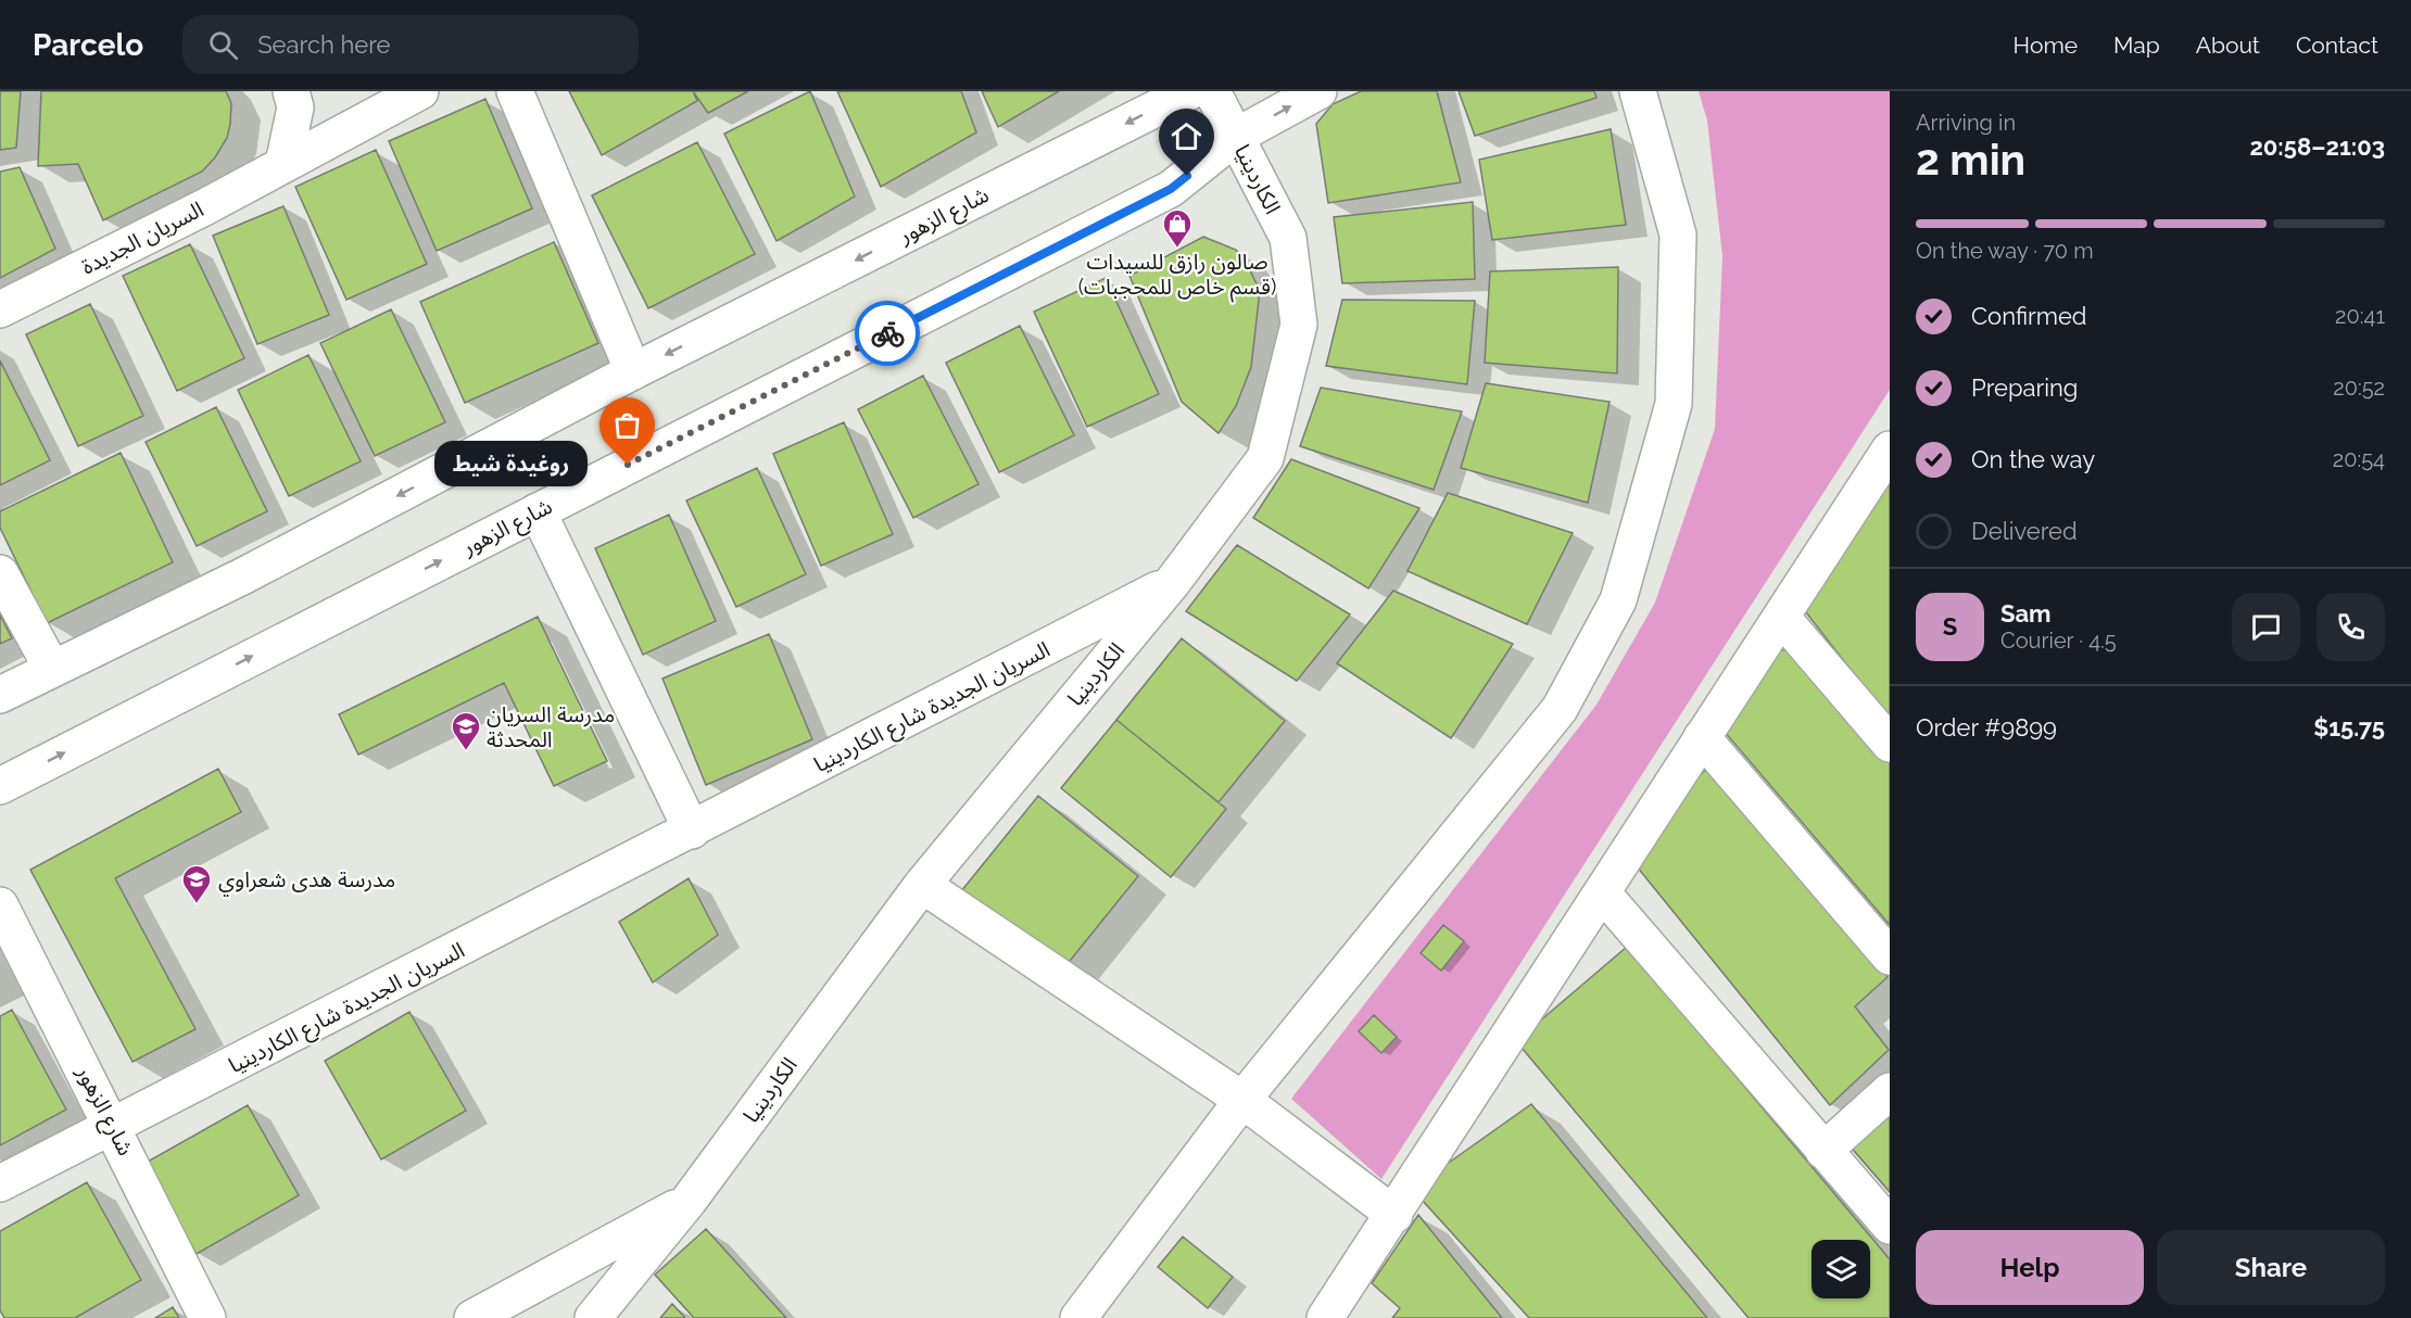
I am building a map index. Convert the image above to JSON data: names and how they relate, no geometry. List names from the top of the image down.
{
  "streets": {
    "street": [
      "الكاردينيا",
      "شارع الزهور",
      "السريان الجديدة",
      "السريان الجديدة شارع الكاردينيا"
    ]
  },
  "crossings": [
    ["الكاردينيا", "شارع الزهور"],
    ["الكاردينيا", "السريان الجديدة شارع الكاردينيا"],
    ["شارع الزهور", "السريان الجديدة شارع الكاردينيا"]
  ],
  "places": {
    "shop": ["صالون رازق للسيدات (قسم خاص للمحجبات)"],
    "other": ["روغيدة شيط"],
    "school or university": ["مدرسة السريان المحدثة", "مدرسة هدى شعراوي"]
  },
  "page": {
    "header": "Parcelo",
    "search": "Search here",
    "nav": [
      "Home",
      "Map",
      "About",
      "Contact"
    ],
    "heading": ["2 min", "Arriving in", "20:58–21:03"],
    "panel": [
      "Sam",
      "Courier · 4.5",
      "Order #9899",
      "$15.75"
    ],
    "bar": "On the way · 70 m",
    "list": [
      ["Confirmed", "20:41"],
      ["Preparing", "20:52"],
      ["On the way", "20:54"],
      "Delivered"
    ],
    "bubble": "روغيدة شيط",
    "round": "S",
    "buttons": ["Help", "Share"]
  }
}
